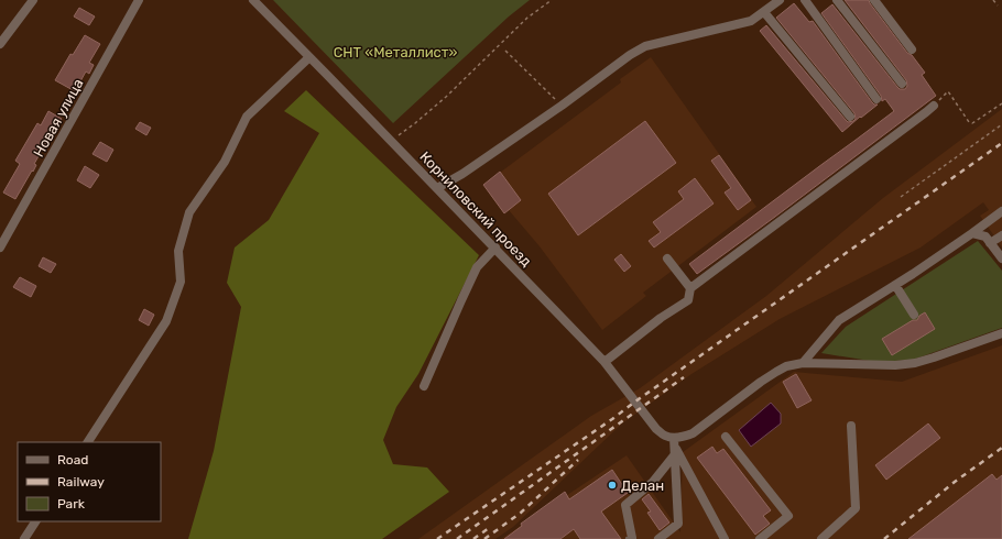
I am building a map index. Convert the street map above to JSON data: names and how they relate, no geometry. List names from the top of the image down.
{
  "streets": {
    "street": ["Новая улица", "Корниловский проезд"]
  },
  "parks": ["СНТ «Металлист»"],
  "places": ["Делан"],
  "legend": ["Road", "Railway", "Park"]
}
